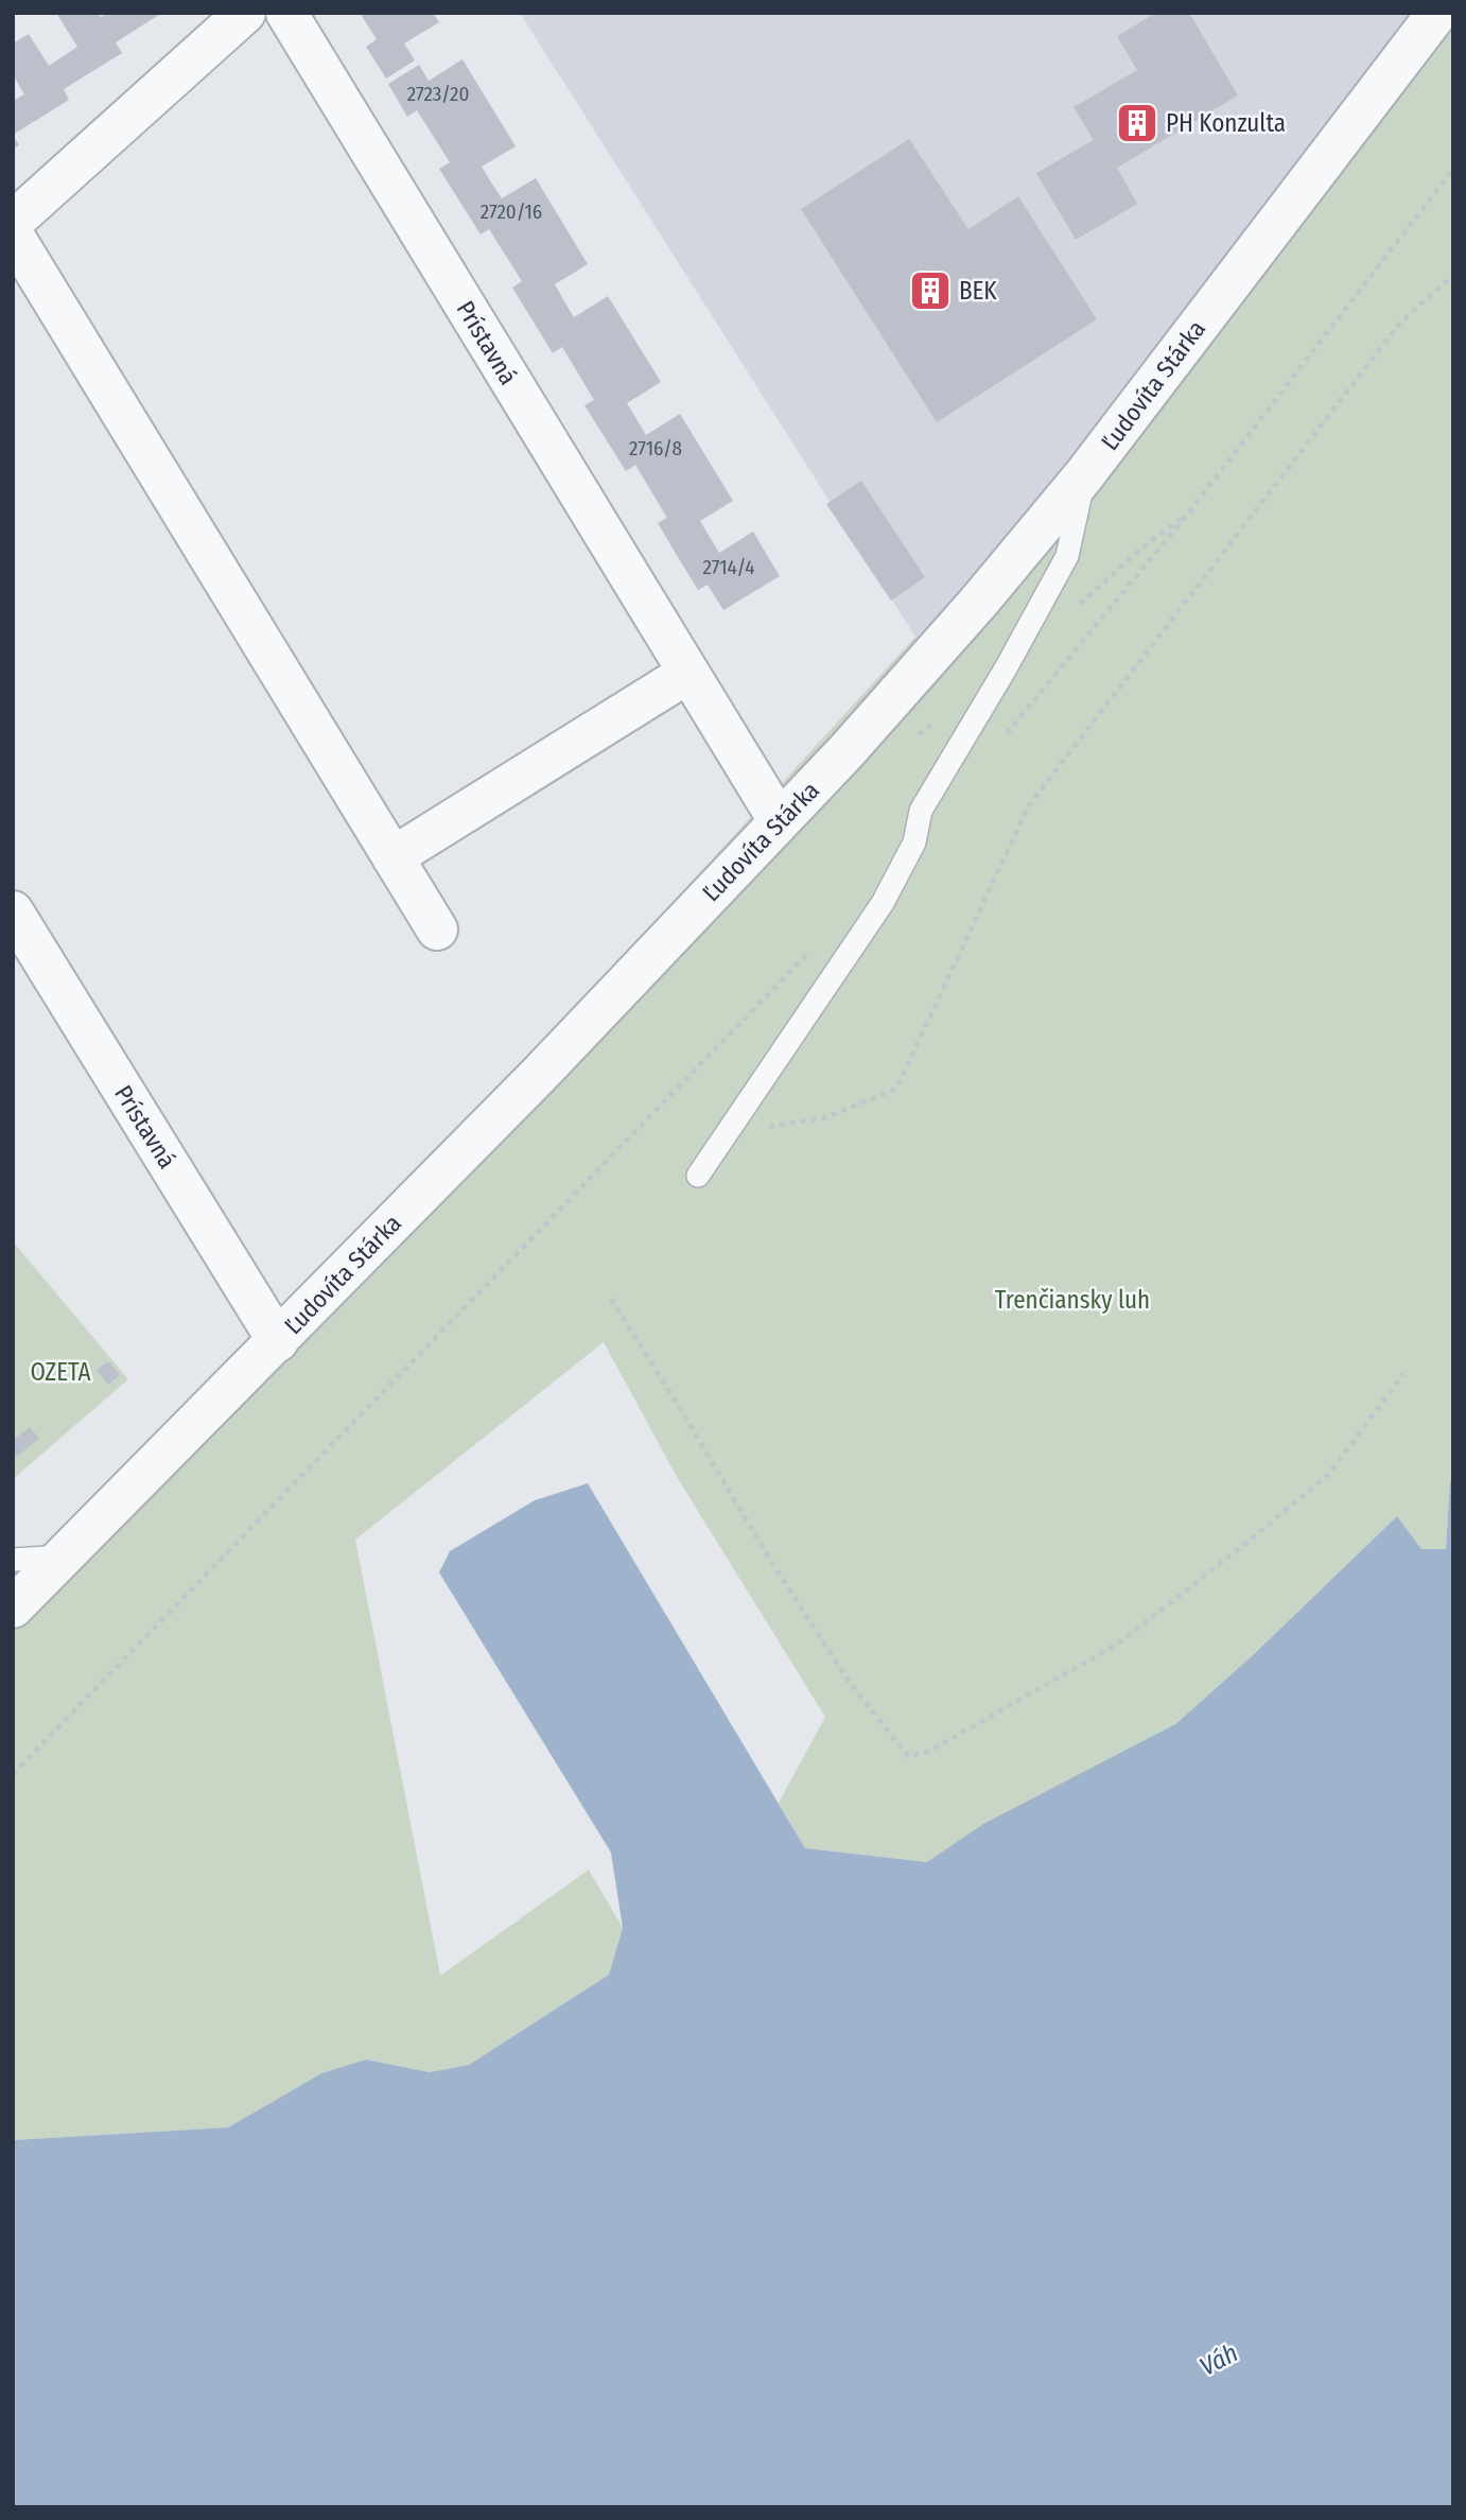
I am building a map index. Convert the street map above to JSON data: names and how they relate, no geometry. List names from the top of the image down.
{
  "streets": {
    "street": ["Prístavná", "Ľudovíta Stárka"]
  },
  "crossings": [
    ["Prístavná", "Ľudovíta Stárka"]
  ],
  "water": ["Váh"],
  "parks": ["Trenčiansky luh", "OZETA"],
  "places": {
    "building": ["PH Konzulta", "BEK"]
  },
  "house_numbers": [
    "2723/20",
    "2720/16",
    "2716/8",
    "2714/4"
  ]
}
